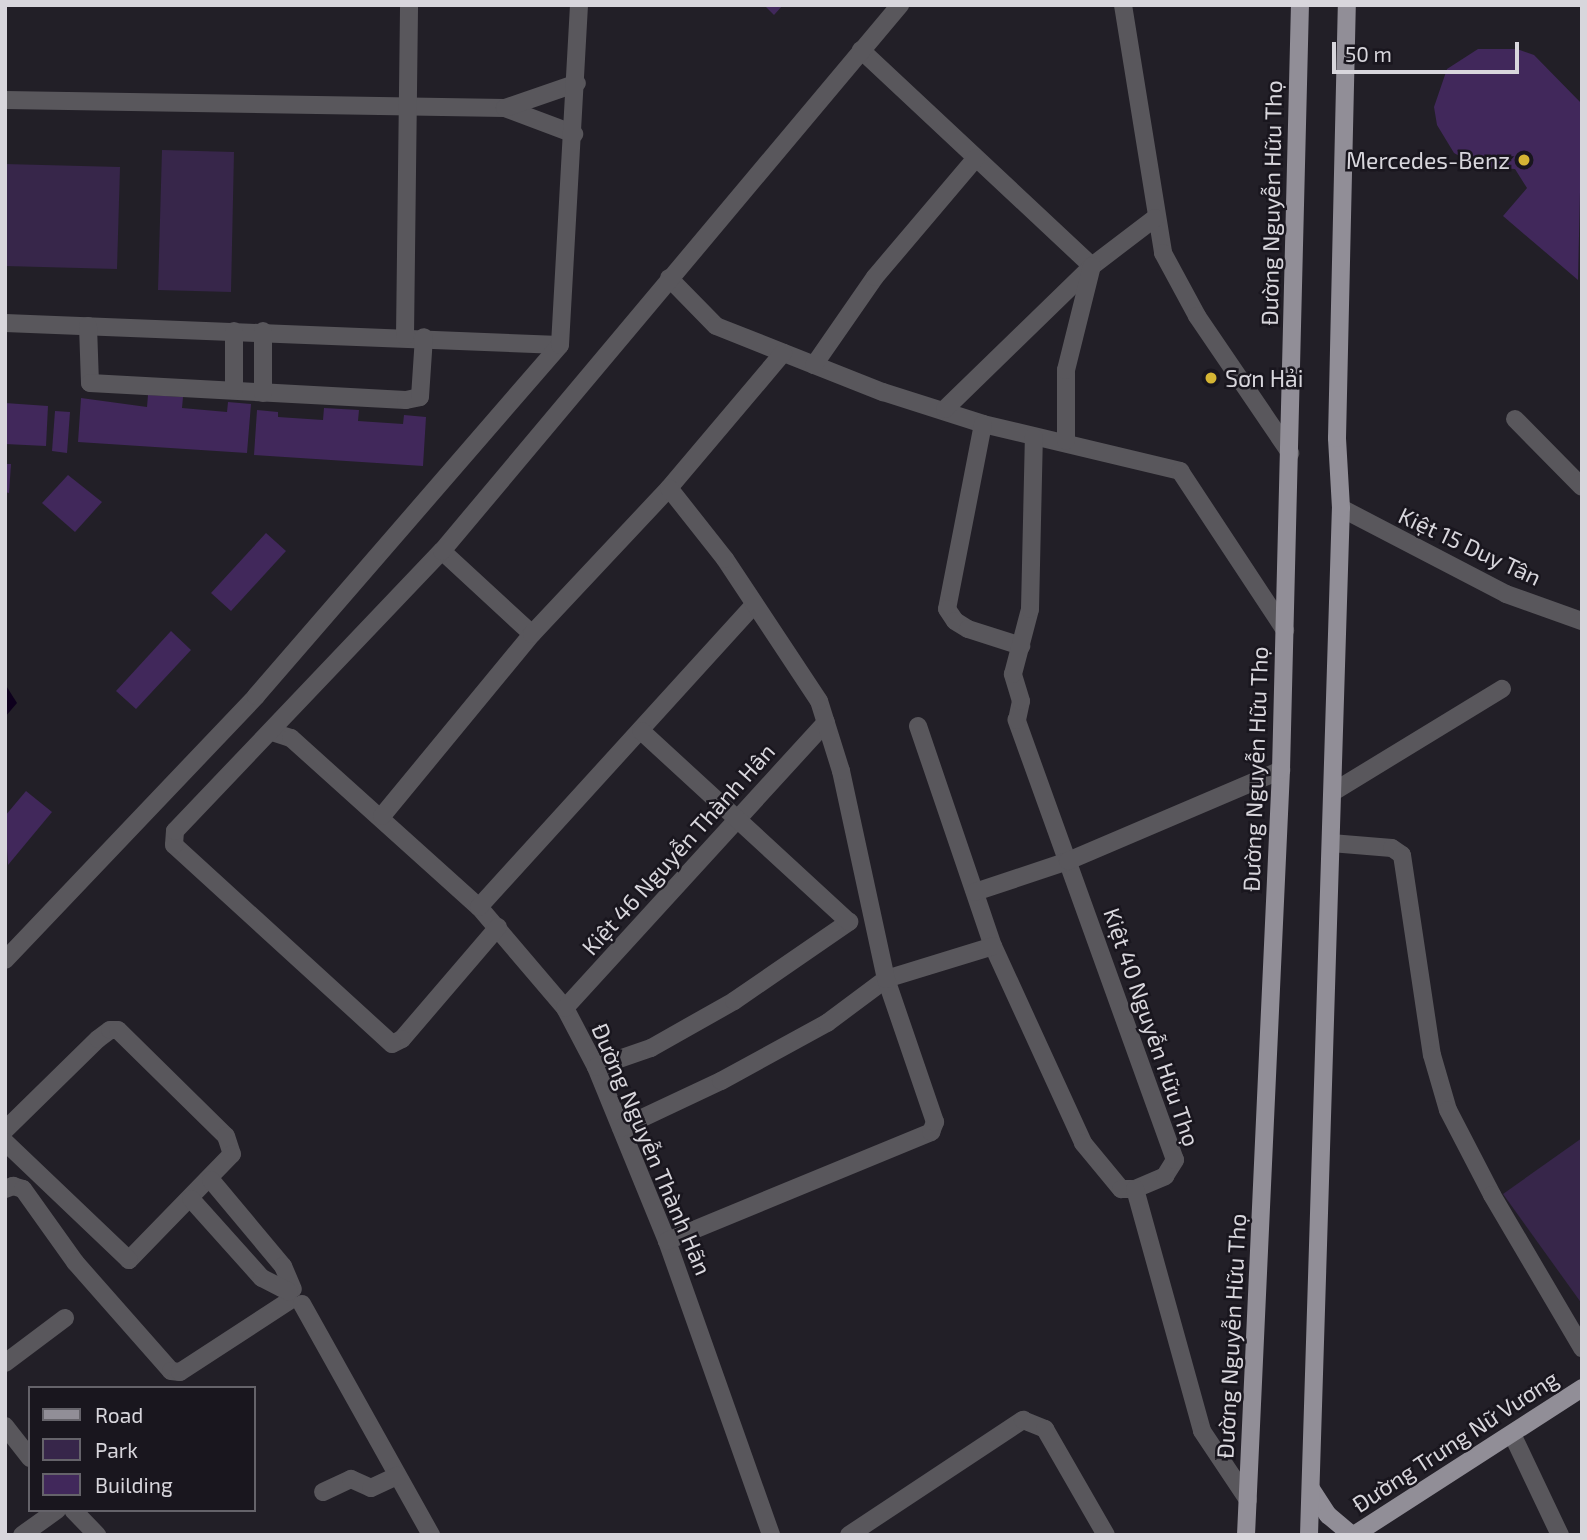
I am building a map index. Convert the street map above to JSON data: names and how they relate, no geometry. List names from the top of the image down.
{
  "streets": {
    "main road": ["Đường Nguyễn Hữu Thọ", "Đường Trưng Nữ Vương"],
    "street": [
      "Kiệt 15 Duy Tân",
      "Kiệt 46 Nguyễn Thành Hân",
      "Kiệt 40 Nguyễn Hữu Thọ",
      "Đường Nguyễn Thành Hãn"
    ]
  },
  "crossings": [
    ["Kiệt 46 Nguyễn Thành Hân", "Đường Nguyễn Thành Hãn"]
  ],
  "places": ["Mercedes-Benz", "Sơn Hải"],
  "legend": ["Road", "Park", "Building"],
  "scale_bar": "50 m"
}
